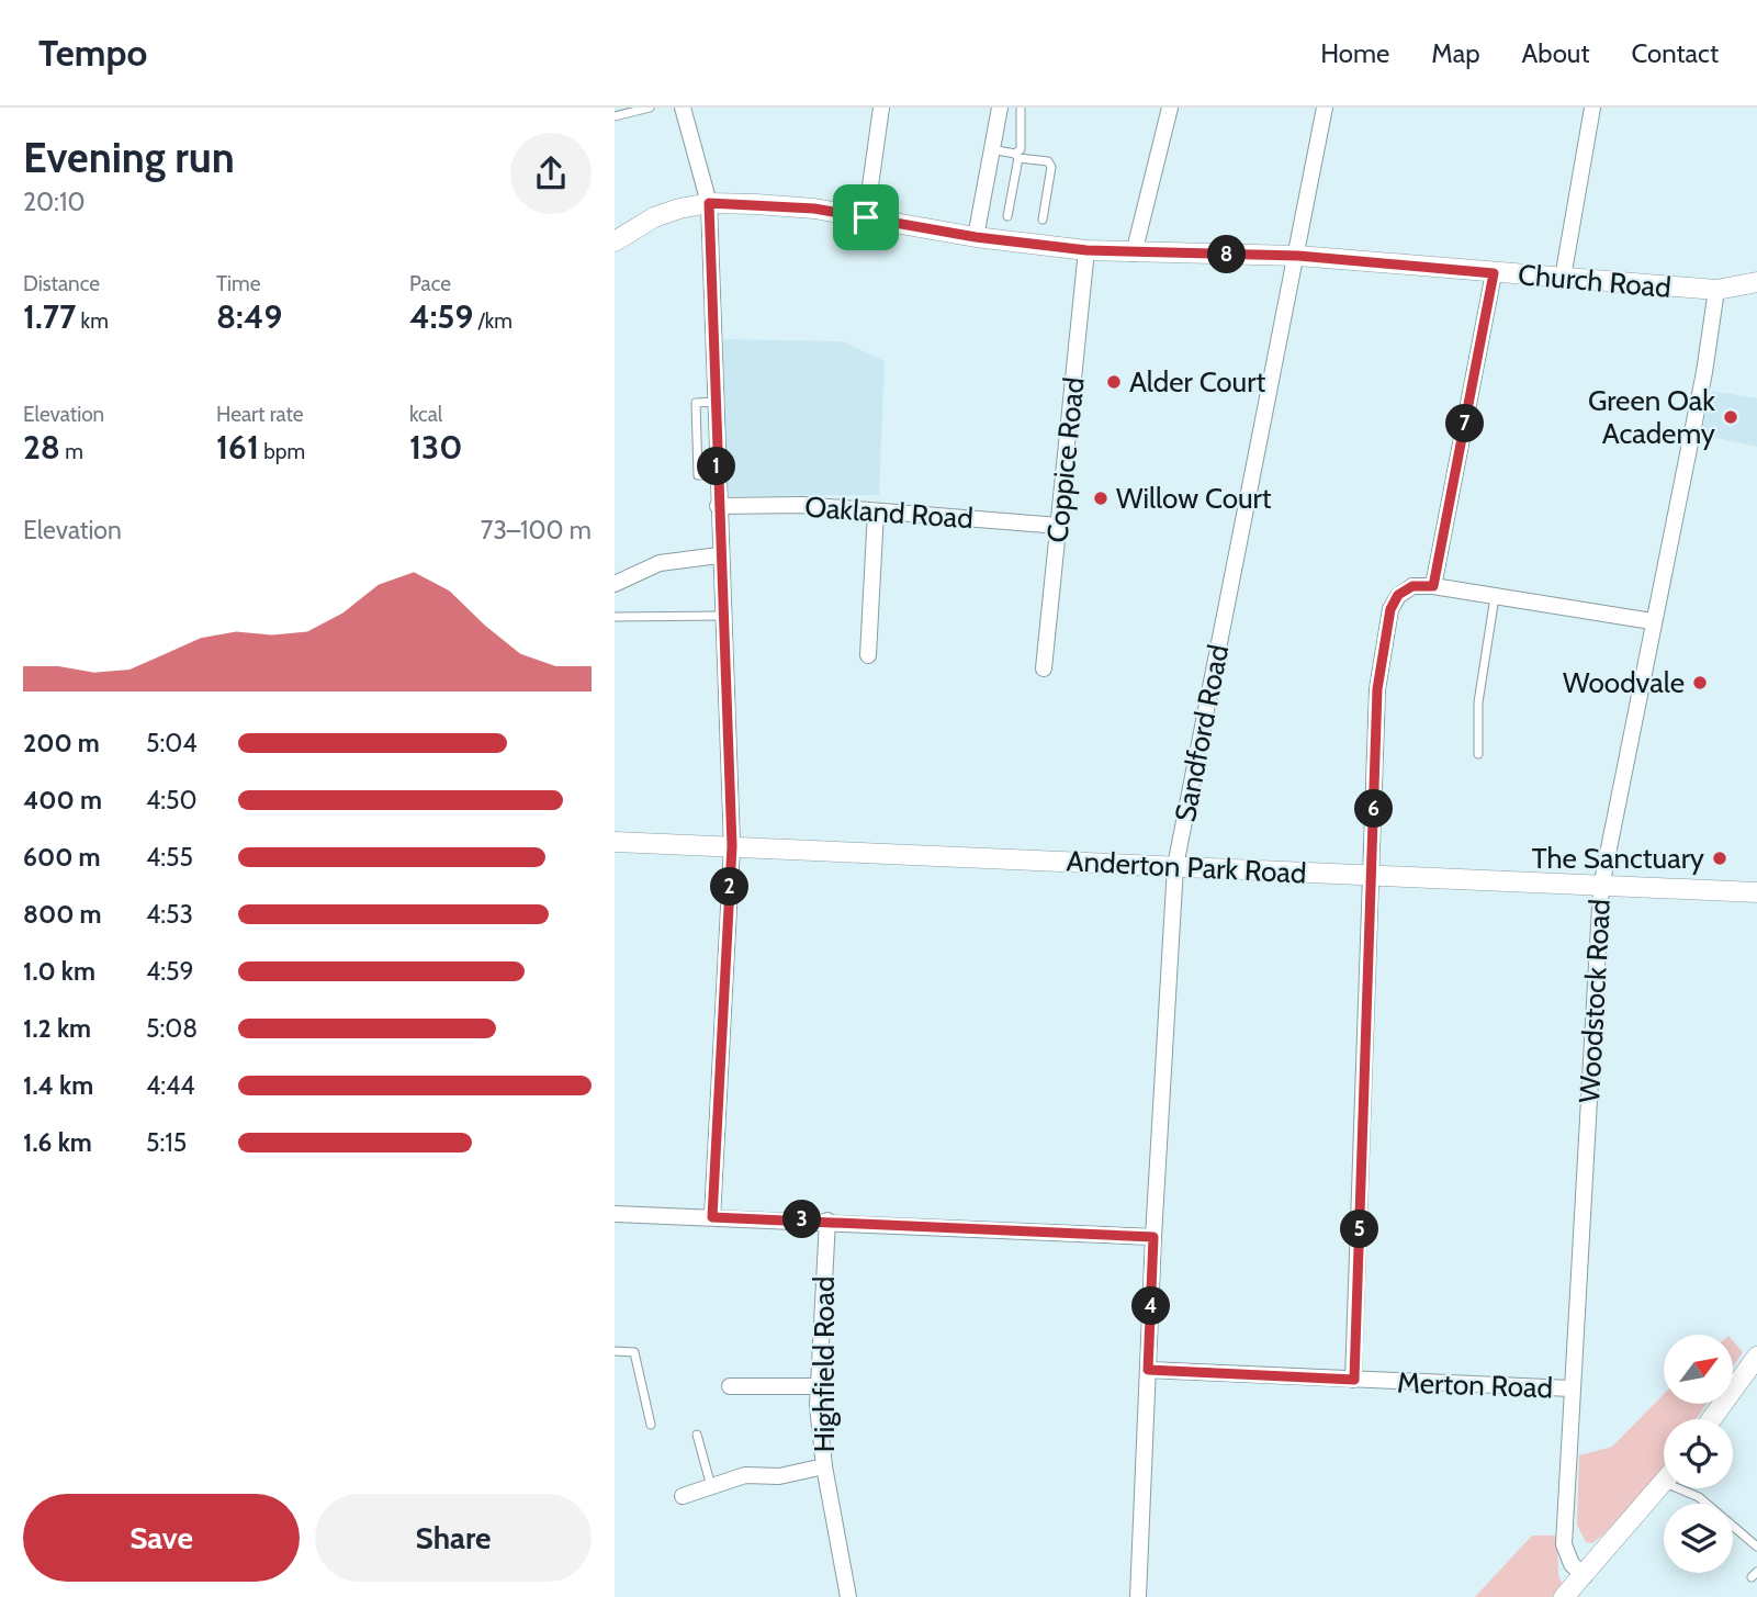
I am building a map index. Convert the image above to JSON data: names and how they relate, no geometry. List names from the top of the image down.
{
  "streets": {
    "street": [
      "Church Road",
      "Coppice Road",
      "Oakland Road",
      "Sandford Road",
      "Anderton Park Road",
      "Woodstock Road",
      "Highfield Road",
      "Merton Road"
    ]
  },
  "crossings": [
    ["Church Road", "Coppice Road"],
    ["Church Road", "Sandford Road"],
    ["Church Road", "Woodstock Road"],
    ["Coppice Road", "Oakland Road"],
    ["Sandford Road", "Anderton Park Road"],
    ["Sandford Road", "Merton Road"],
    ["Anderton Park Road", "Woodstock Road"],
    ["Woodstock Road", "Merton Road"]
  ],
  "places": [
    "Alder Court",
    "Green Oak Academy",
    "Willow Court",
    "Woodvale",
    "The Sanctuary"
  ],
  "north": "top right",
  "page": {
    "header": "Tempo",
    "nav": [
      "Home",
      "Map",
      "About",
      "Contact"
    ],
    "heading": ["Evening run", "20:10"],
    "pins": [
      "8",
      "7",
      "1",
      "6",
      "2",
      "3",
      "5",
      "4"
    ],
    "stats": [
      ["Distance", "1.77 km"],
      ["Time", "8:49"],
      ["Pace", "4:59 /km"],
      ["Elevation", "28 m"],
      ["Heart rate", "161 bpm"],
      ["kcal", "130"]
    ],
    "chart": ["Elevation", "73–100 m"],
    "list": [
      {
        "name": "200 m",
        "note": "5:04"
      },
      {
        "name": "400 m",
        "note": "4:50"
      },
      {
        "name": "600 m",
        "note": "4:55"
      },
      {
        "name": "800 m",
        "note": "4:53"
      },
      {
        "name": "1.0 km",
        "note": "4:59"
      },
      {
        "name": "1.2 km",
        "note": "5:08"
      },
      {
        "name": "1.4 km",
        "note": "4:44"
      },
      {
        "name": "1.6 km",
        "note": "5:15"
      }
    ],
    "buttons": ["Save", "Share"]
  }
}
